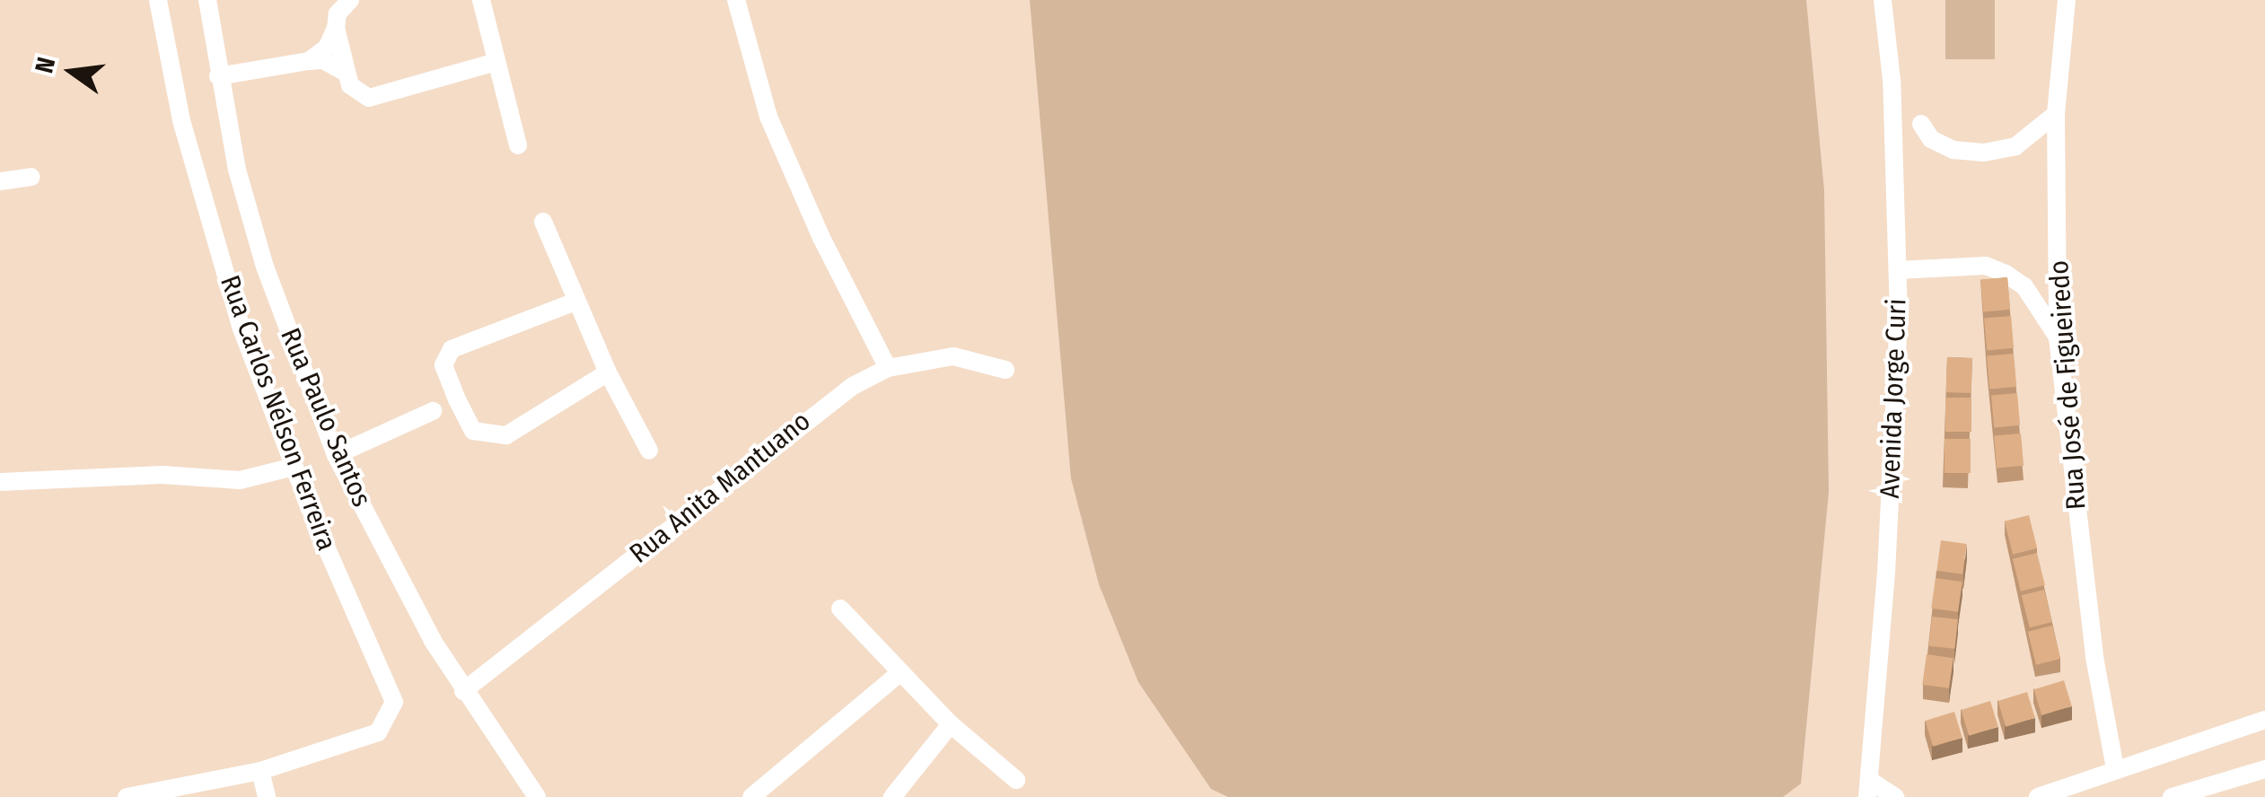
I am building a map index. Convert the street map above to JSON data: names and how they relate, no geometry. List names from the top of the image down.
{
  "streets": {
    "street": [
      "Rua José de Figueiredo",
      "Avenida Jorge Curi",
      "Rua Carlos Nélson Ferreira",
      "Rua Paulo Santos",
      "Rua Anita Mantuano"
    ]
  },
  "crossings": [
    ["Rua Paulo Santos", "Rua Anita Mantuano"]
  ],
  "north": "left"
}
